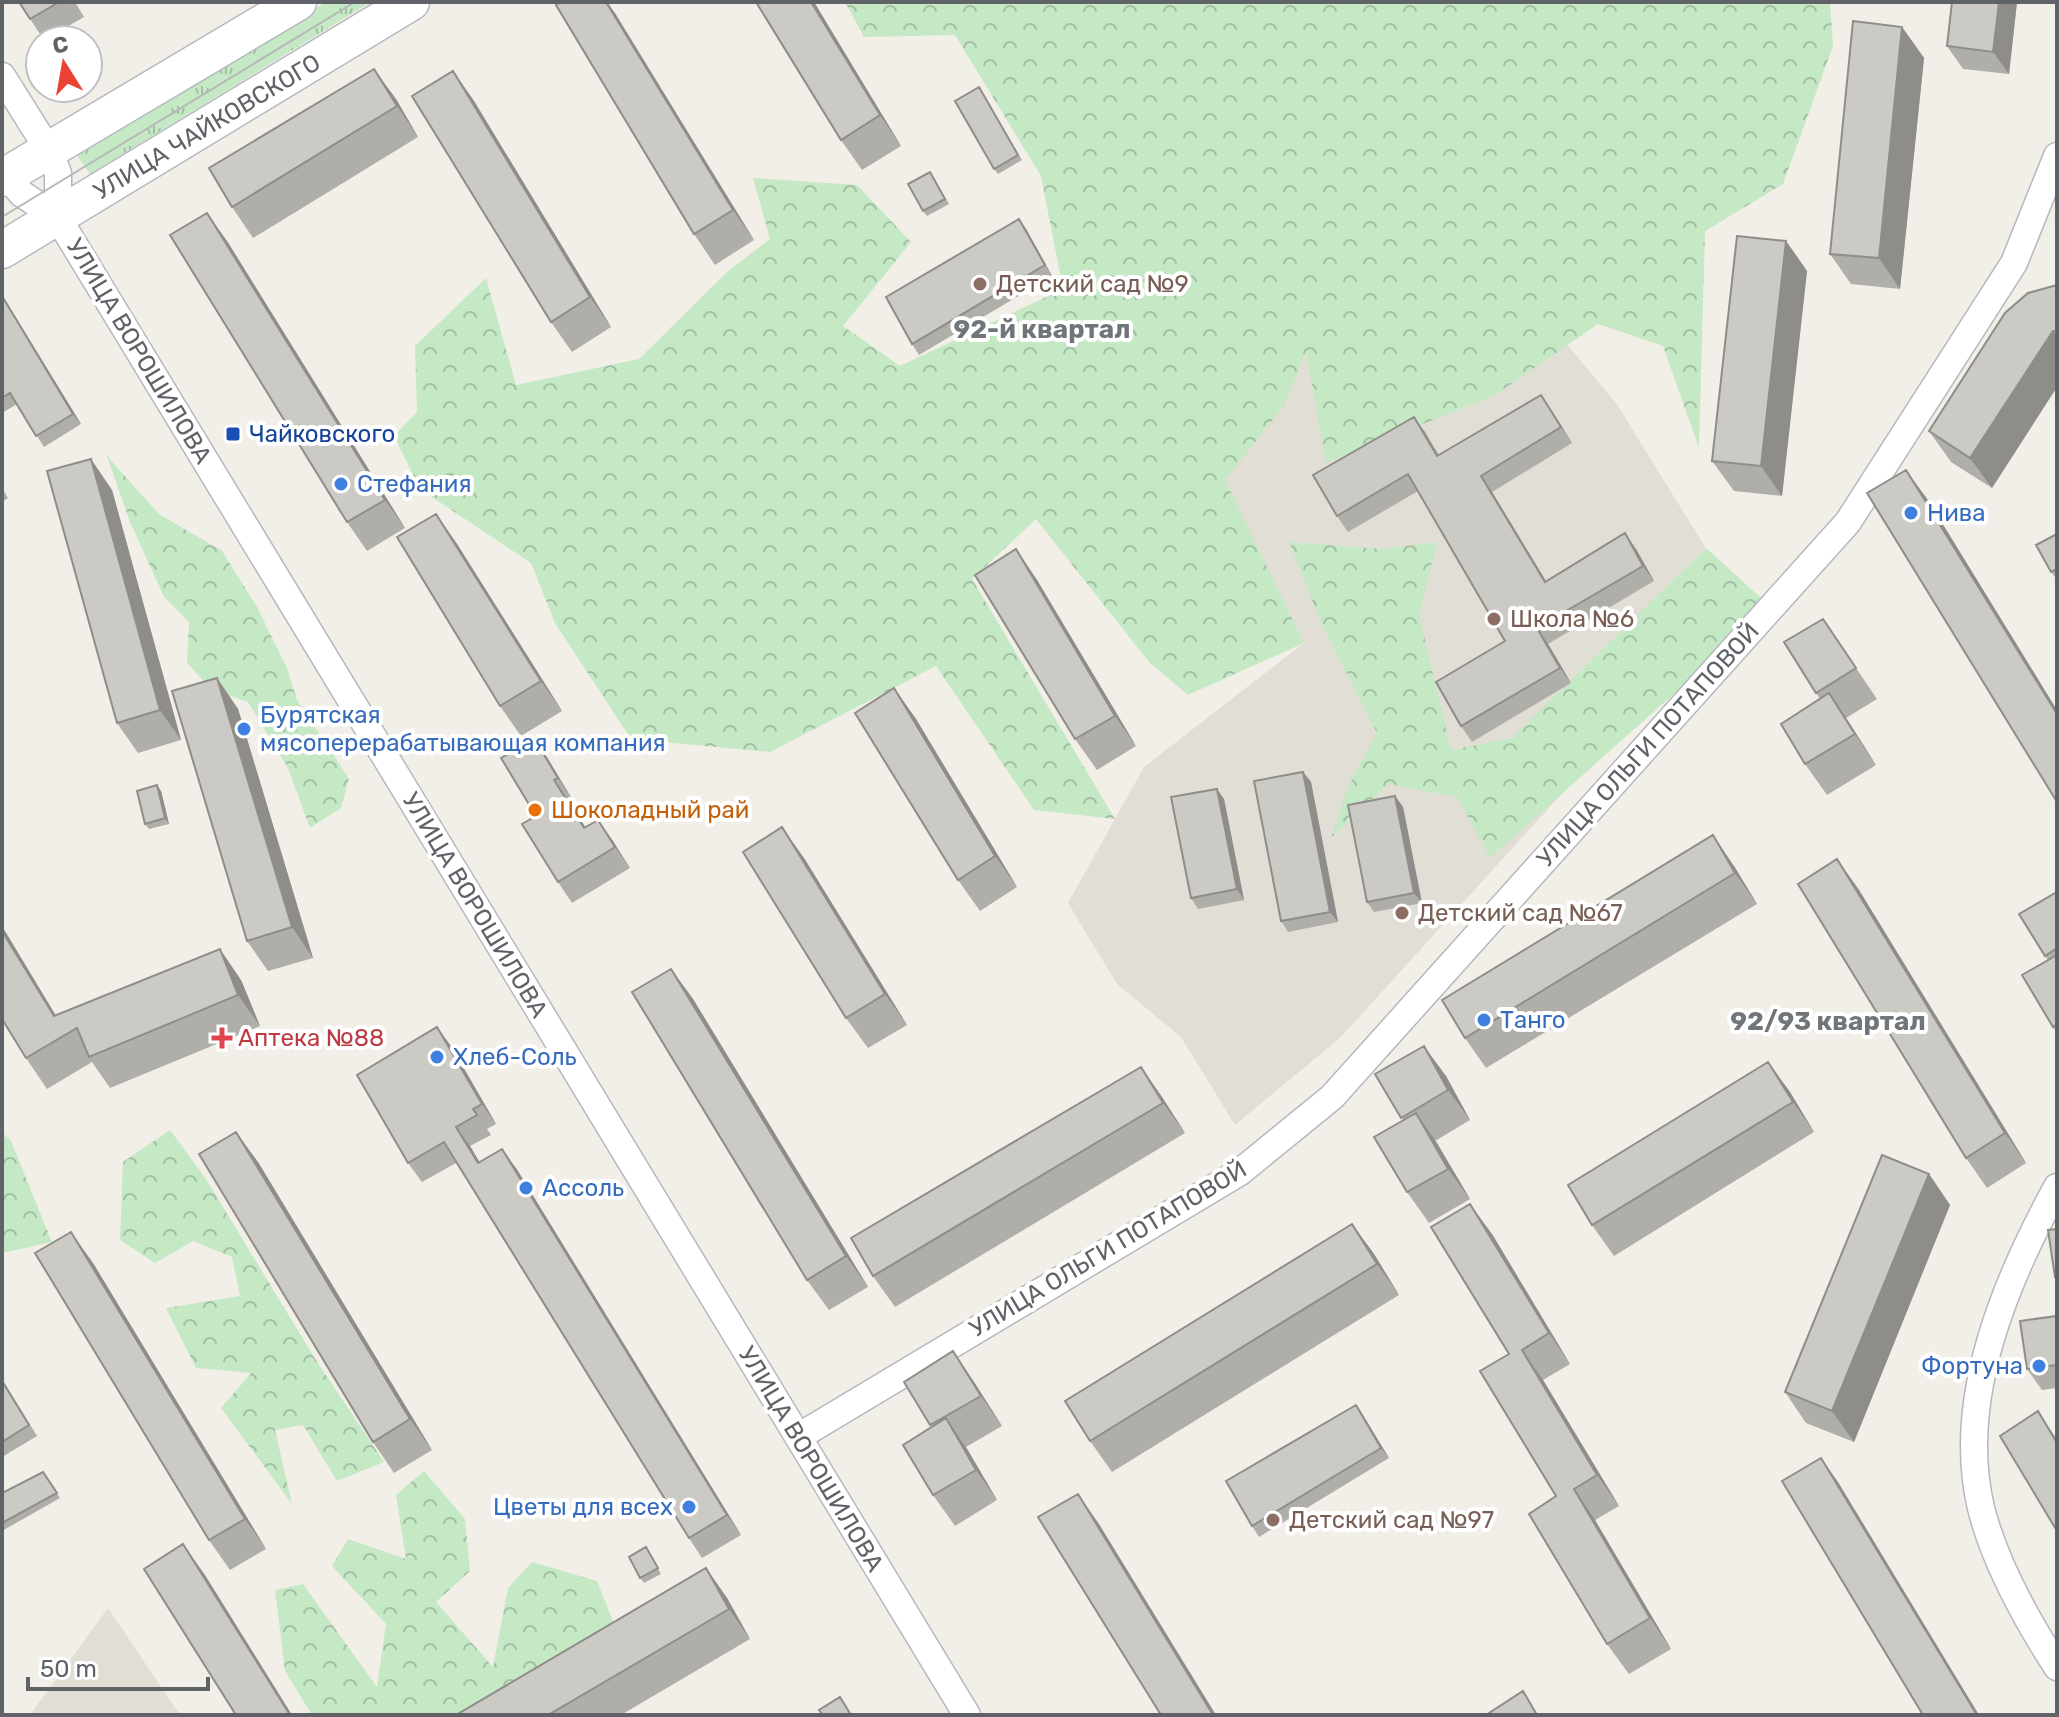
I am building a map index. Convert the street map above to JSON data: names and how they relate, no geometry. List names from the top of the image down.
{
  "streets": {
    "main road": ["УЛИЦА ЧАЙКОВСКОГО"],
    "street": ["УЛИЦА ВОРОШИЛОВА", "УЛИЦА ОЛЬГИ ПОТАПОВОЙ"]
  },
  "crossings": [
    ["УЛИЦА ЧАЙКОВСКОГО", "УЛИЦА ВОРОШИЛОВА"],
    ["УЛИЦА ВОРОШИЛОВА", "УЛИЦА ОЛЬГИ ПОТАПОВОЙ"]
  ],
  "districts": ["92-й квартал", "92/93 квартал"],
  "places": {
    "other": [
      "Детский сад №9",
      "Стефания",
      "Нива",
      "Школа №6",
      "Бурятская мясоперерабатывающая компания",
      "Шоколадный рай",
      "Детский сад №67",
      "Танго",
      "Хлеб-Соль",
      "Ассоль",
      "Фортуна",
      "Цветы для всех",
      "Детский сад №97"
    ],
    "transit": ["Чайковского"],
    "health": ["Аптека №88"]
  },
  "scale_bar": "50 m",
  "north": "top"
}
